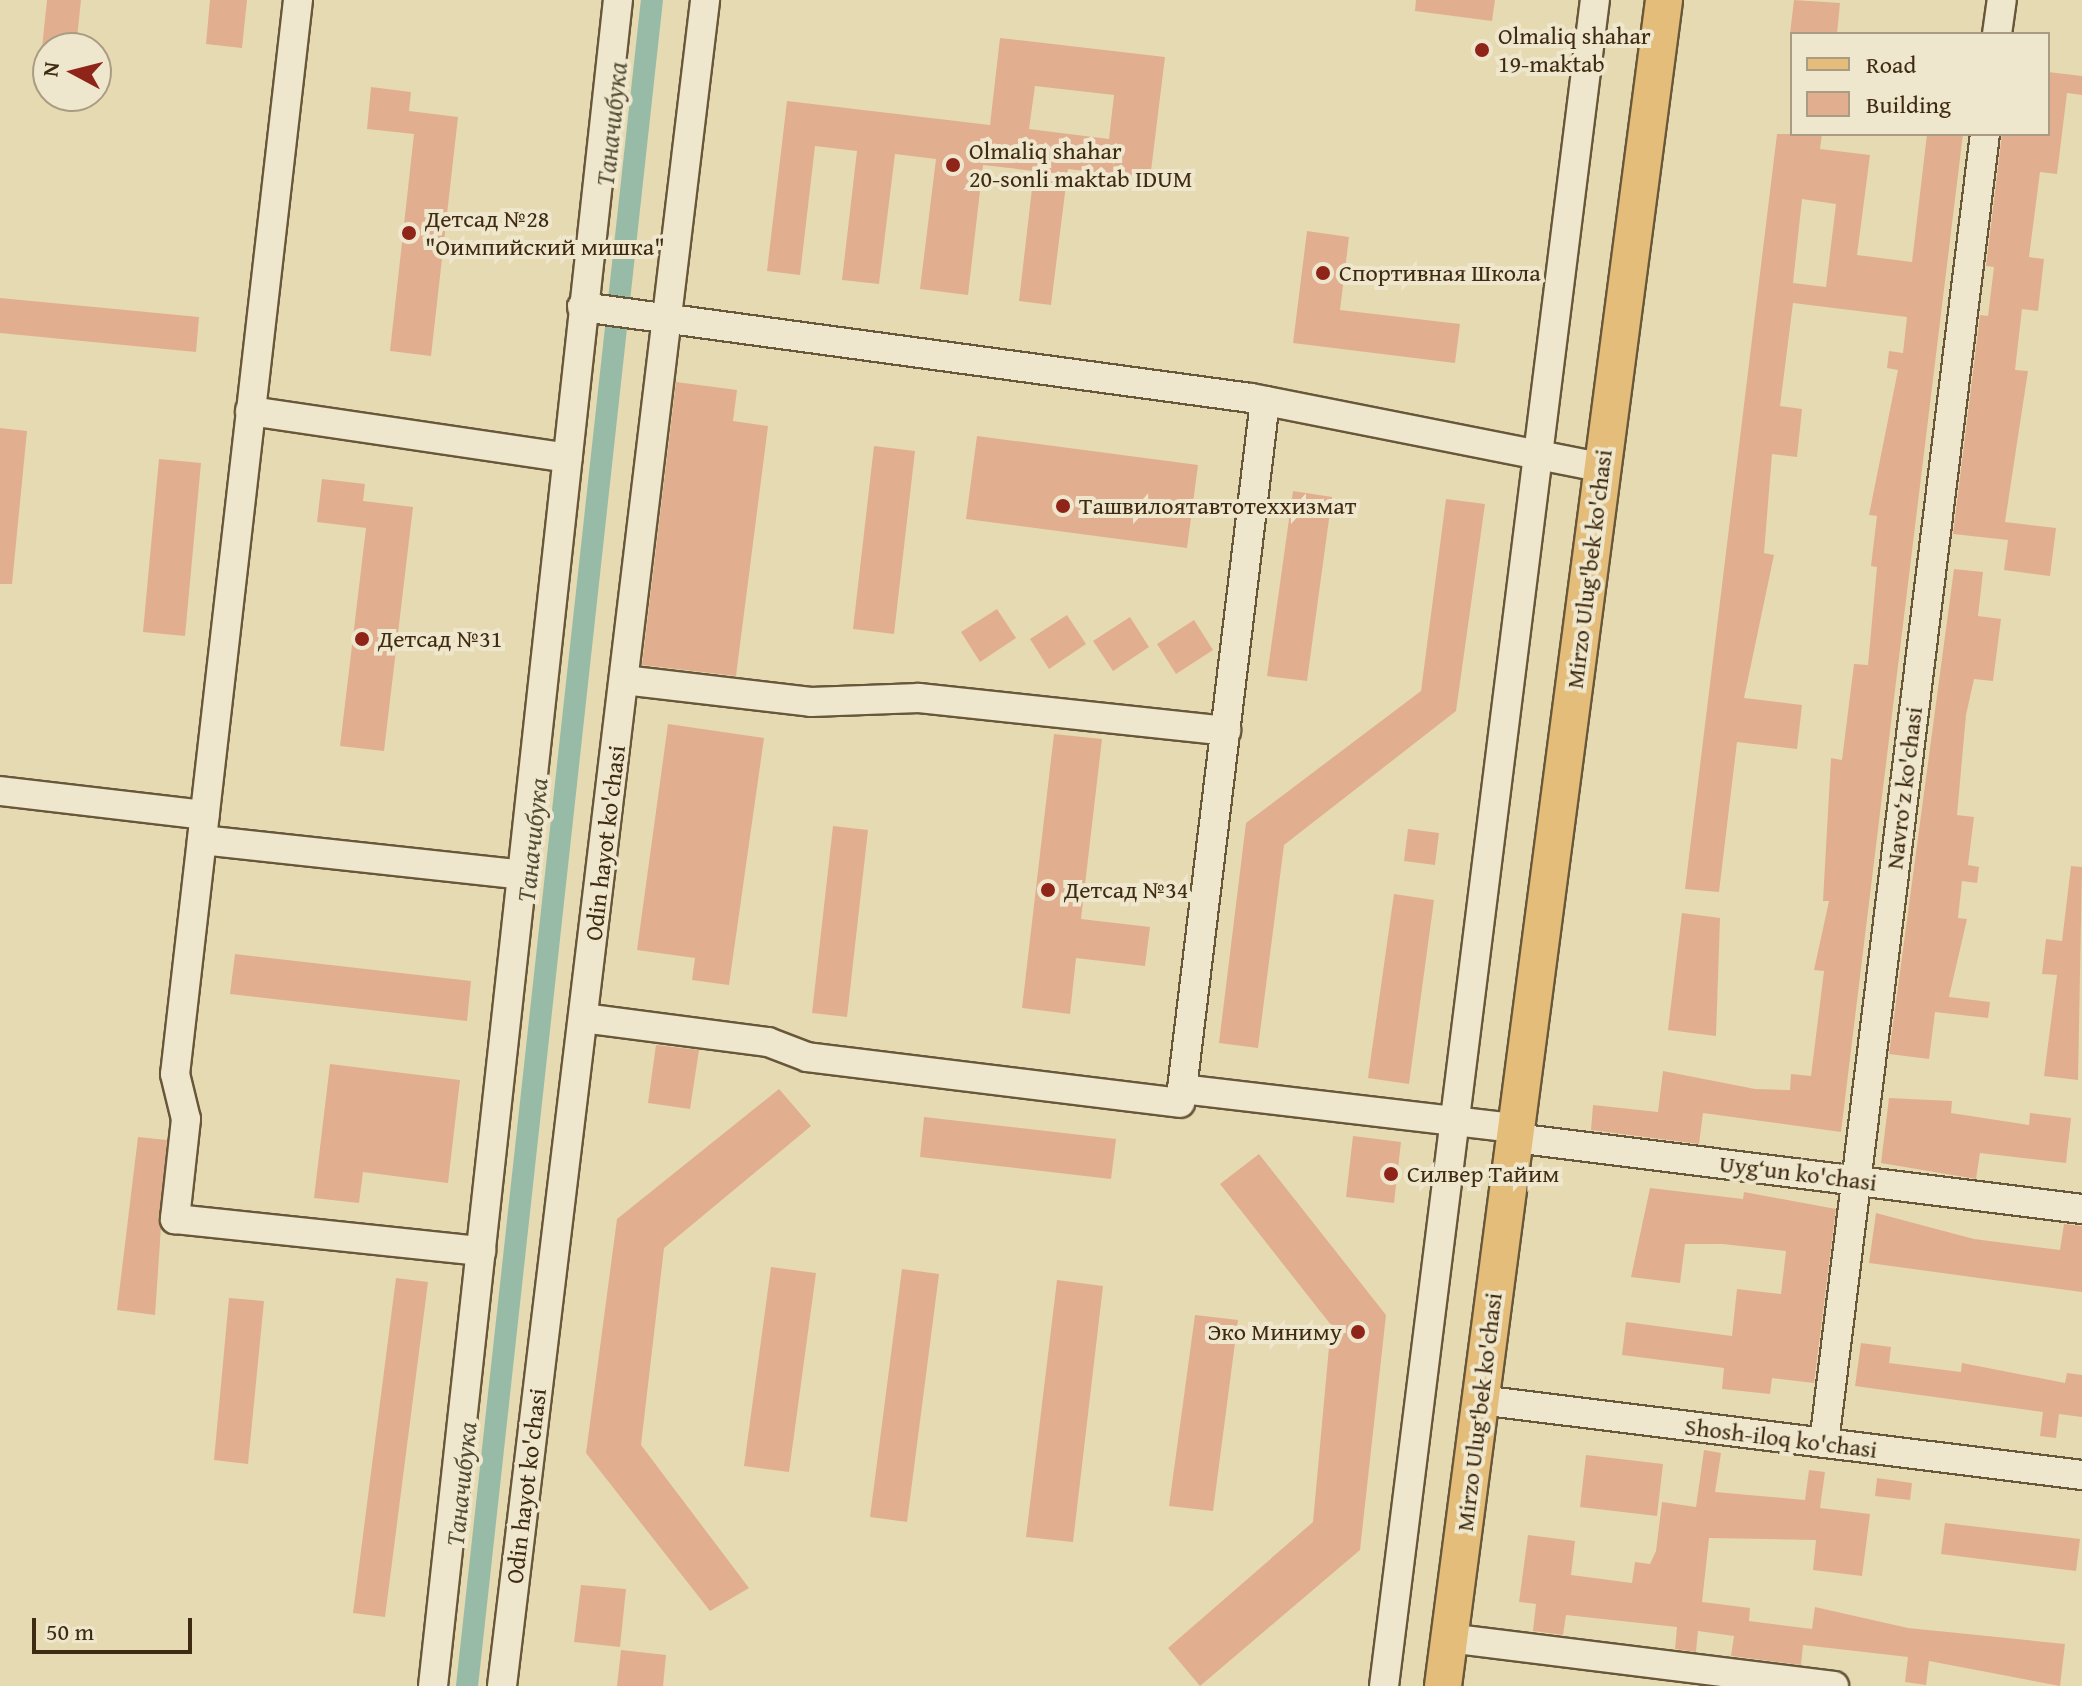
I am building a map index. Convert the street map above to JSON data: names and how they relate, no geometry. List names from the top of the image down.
{
  "streets": {
    "main road": ["Mirzo Ulug'bek ko'chasi", "Mirzo Ulug‘bek ko'chasi"],
    "street": [
      "Navro‘z ko'chasi",
      "Odin hayot ko'chasi",
      "Uyg‘un ko'chasi",
      "Shosh-iloq ko'chasi"
    ]
  },
  "crossings": [
    ["Mirzo Ulug'bek ko'chasi", "Uyg‘un ko'chasi"],
    ["Mirzo Ulug'bek ko'chasi", "Mirzo Ulug‘bek ko'chasi"],
    ["Navro‘z ko'chasi", "Uyg‘un ko'chasi"],
    ["Navro‘z ko'chasi", "Shosh-iloq ko'chasi"],
    ["Uyg‘un ko'chasi", "Mirzo Ulug‘bek ko'chasi"],
    ["Mirzo Ulug‘bek ko'chasi", "Shosh-iloq ko'chasi"]
  ],
  "water": ["Таначибука"],
  "places": [
    "Olmaliq shahar 19-maktab",
    "Olmaliq shahar 20-sonli maktab IDUM",
    "Детсад №28 \"Оимпийский мишка\"",
    "Спортивная Школа",
    "Ташвилоятавтотеххизмат",
    "Детсад №31",
    "Детсад №34",
    "Силвер Тайим",
    "Эко Миниму"
  ],
  "legend": ["Road", "Building"],
  "scale_bar": "50 m",
  "north": "left"
}
